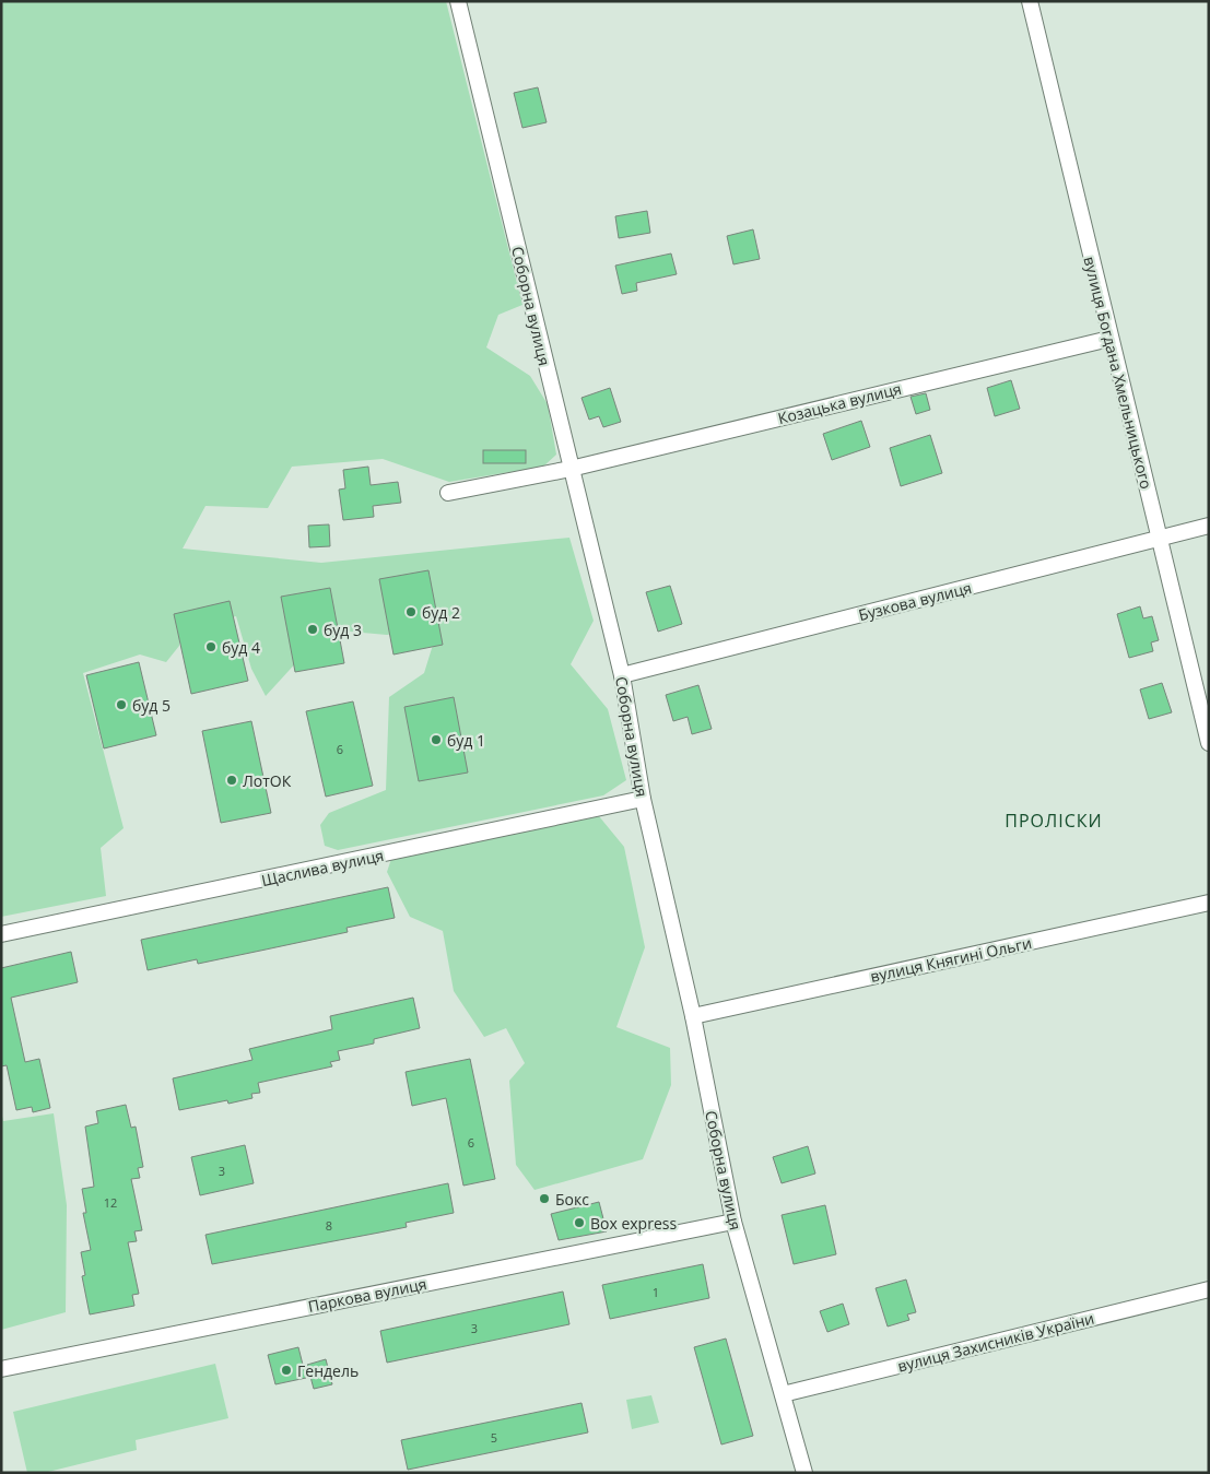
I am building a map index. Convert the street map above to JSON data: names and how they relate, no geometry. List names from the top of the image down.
{
  "streets": {
    "street": [
      "Соборна вулиця",
      "вулиця Богдана Хмельницького",
      "Козацька вулиця",
      "Бузкова вулиця",
      "Щаслива вулиця",
      "вулиця Княгині Ольги",
      "Паркова вулиця",
      "вулиця Захисників України"
    ]
  },
  "crossings": [
    ["Соборна вулиця", "Козацька вулиця"],
    ["Соборна вулиця", "Бузкова вулиця"],
    ["Соборна вулиця", "Щаслива вулиця"],
    ["Соборна вулиця", "вулиця Княгині Ольги"],
    ["Соборна вулиця", "Паркова вулиця"],
    ["Соборна вулиця", "вулиця Захисників України"],
    ["вулиця Богдана Хмельницького", "Козацька вулиця"],
    ["вулиця Богдана Хмельницького", "Бузкова вулиця"]
  ],
  "districts": ["ПРОЛІСКИ"],
  "places": [
    "буд 2",
    "буд 3",
    "буд 4",
    "буд 5",
    "буд 1",
    "ЛотОК",
    "Бокс",
    "Box express",
    "Гендель"
  ],
  "house_numbers": [
    "6",
    "6",
    "3",
    "12",
    "8",
    "1",
    "3",
    "5"
  ]
}
